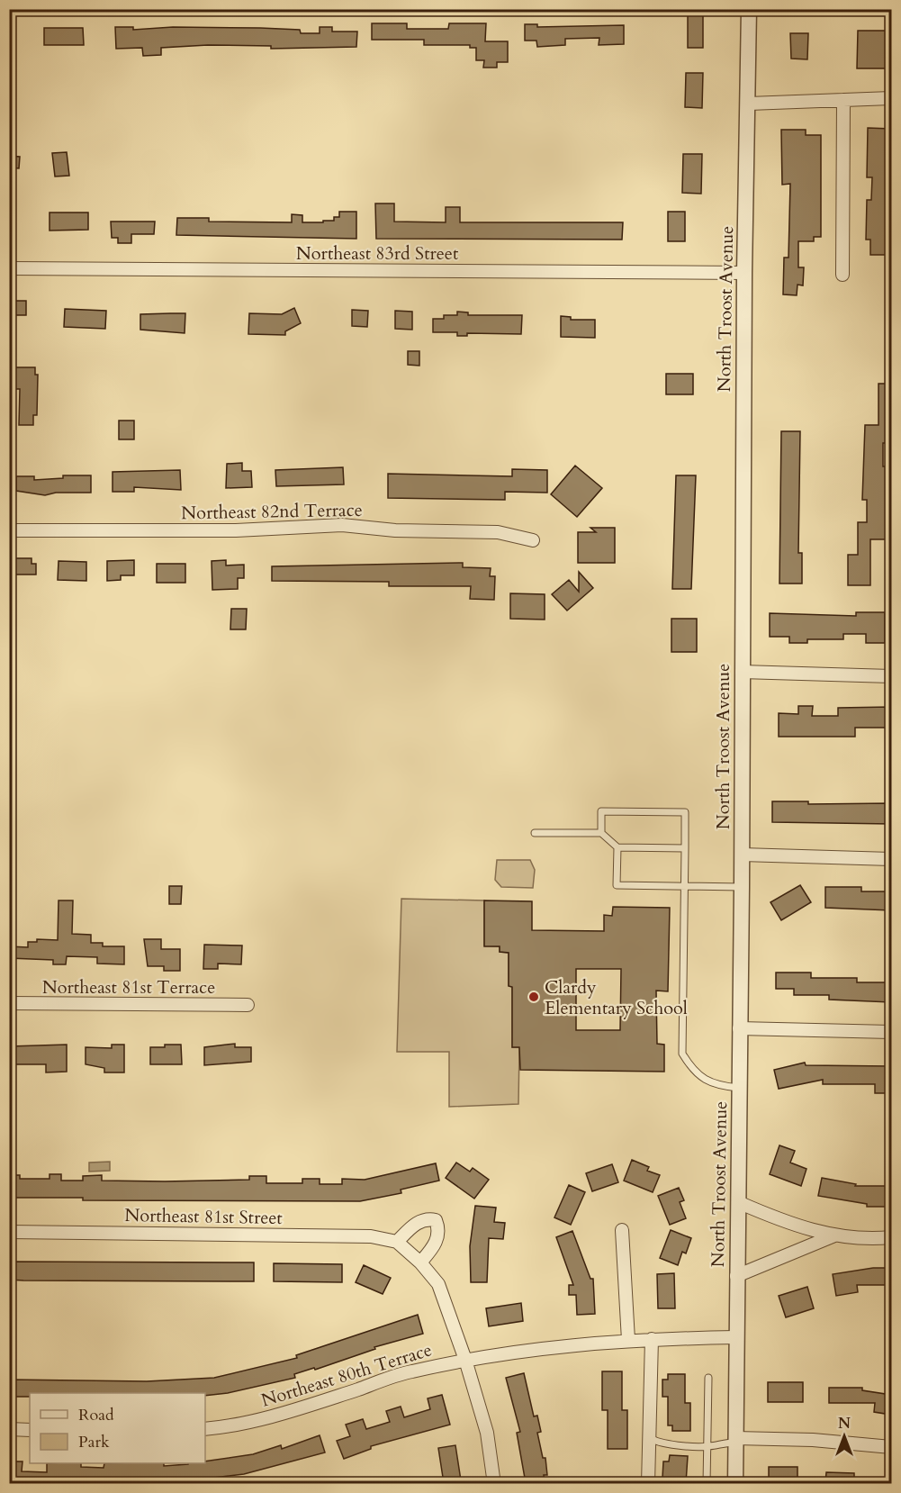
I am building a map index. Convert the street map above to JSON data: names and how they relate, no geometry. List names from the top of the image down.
{
  "streets": {
    "street": [
      "Northeast 83rd Street",
      "North Troost Avenue",
      "Northeast 82nd Terrace",
      "Northeast 81st Terrace",
      "Northeast 81st Street",
      "Northeast 80th Terrace"
    ]
  },
  "crossings": [
    ["Northeast 83rd Street", "North Troost Avenue"],
    ["North Troost Avenue", "Northeast 80th Terrace"]
  ],
  "places": ["Clardy Elementary School"],
  "legend": ["Road", "Park"],
  "north": "top"
}
